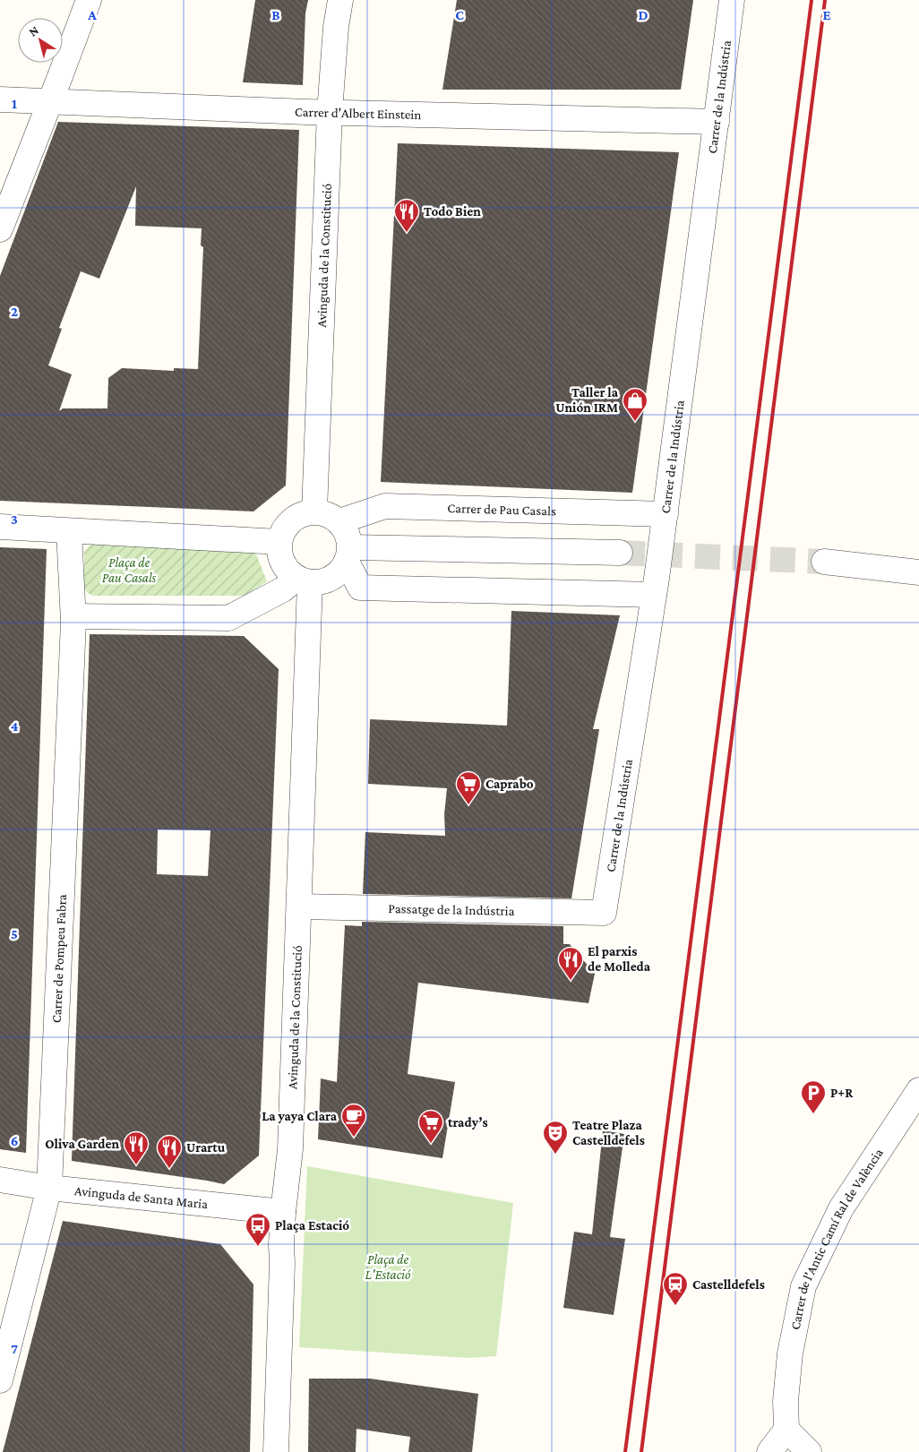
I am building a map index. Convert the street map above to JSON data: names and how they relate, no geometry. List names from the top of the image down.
{
  "streets": {
    "street": [
      "Carrer de la Indústria",
      "Carrer d'Albert Einstein",
      "Avinguda de la Constitució",
      "Carrer de Pau Casals",
      "Passatge de la Indústria",
      "Carrer de Pompeu Fabra",
      "Avinguda de Santa Maria",
      "Carrer de l'Antic Camí Ral de València"
    ]
  },
  "crossings": [
    ["Carrer de la Indústria", "Carrer d'Albert Einstein"],
    ["Carrer de la Indústria", "Carrer de Pau Casals"],
    ["Carrer de la Indústria", "Passatge de la Indústria"],
    ["Carrer d'Albert Einstein", "Avinguda de la Constitució"],
    ["Avinguda de la Constitució", "Carrer de Pau Casals"],
    ["Avinguda de la Constitució", "Passatge de la Indústria"],
    ["Avinguda de la Constitució", "Avinguda de Santa Maria"],
    ["Carrer de Pompeu Fabra", "Avinguda de Santa Maria"]
  ],
  "parks": ["Plaça de Pau Casals", "Plaça de L'Estació"],
  "places": {
    "restaurant": [
      "Todo Bien",
      "El parxis de Molleda",
      "Oliva Garden",
      "Urartu"
    ],
    "shop": ["Taller la Unión IRM"],
    "supermarket": ["Caprabo", "trady’s"],
    "parking": ["P+R"],
    "cafe": ["La yaya Clara"],
    "theatre": ["Teatre Plaza Castelldefels"],
    "bus stop": ["Plaça Estació"],
    "station": ["Castelldefels"]
  },
  "north": "top left",
  "grid": {
    "columns": [
      "A",
      "B",
      "C",
      "D",
      "E"
    ],
    "rows": [
      "1",
      "2",
      "3",
      "4",
      "5",
      "6",
      "7"
    ]
  }
}
